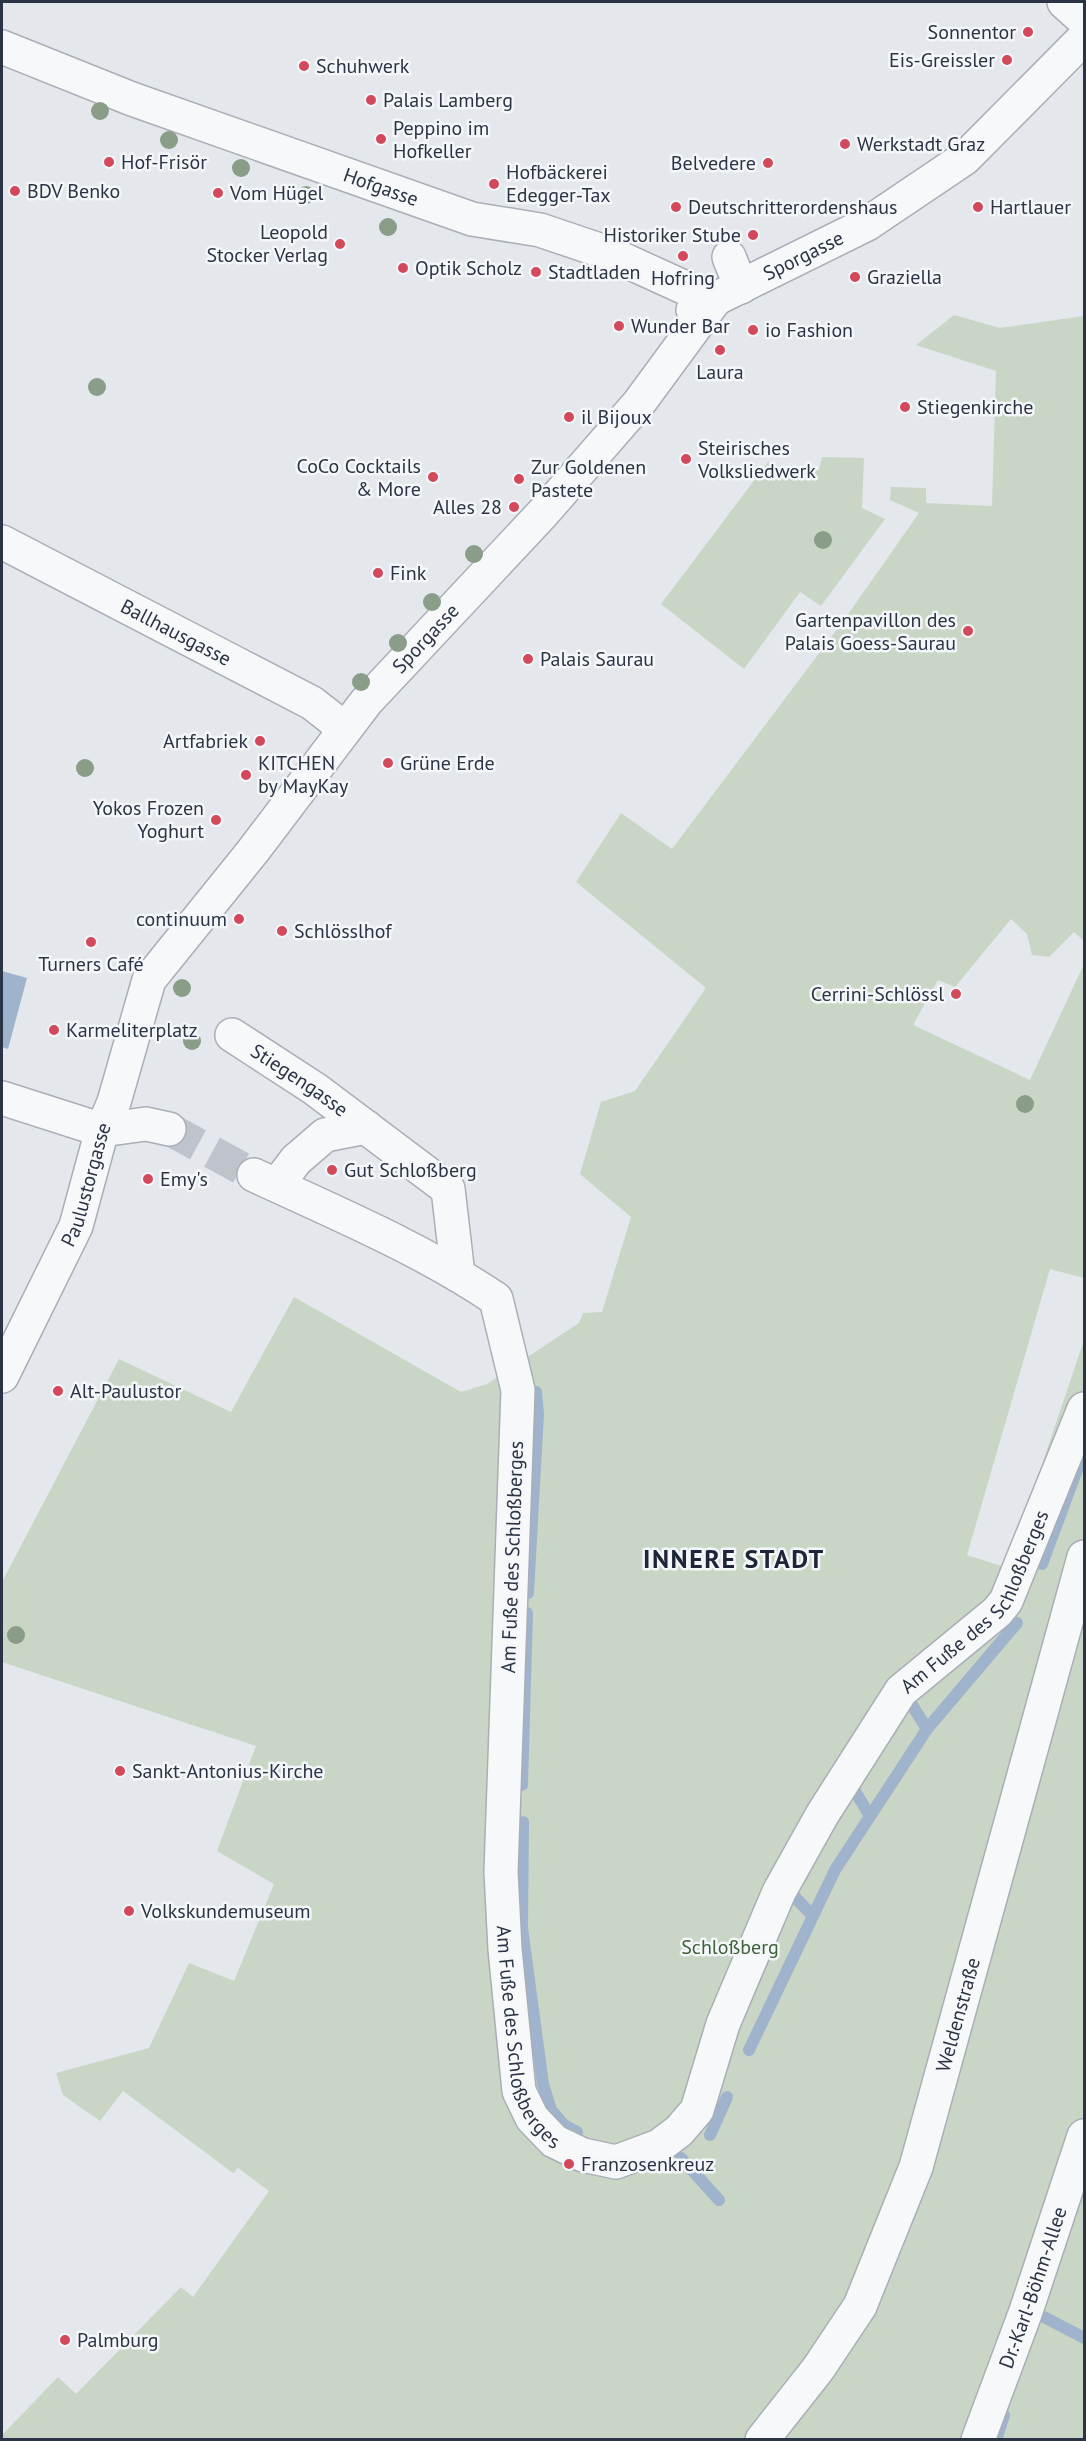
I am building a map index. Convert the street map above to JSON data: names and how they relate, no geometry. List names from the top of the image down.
{
  "streets": {
    "street": [
      "Hofgasse",
      "Sporgasse",
      "Ballhausgasse",
      "Stiegengasse",
      "Paulustorgasse",
      "Am Fuße des Schloßberges",
      "Weldenstraße",
      "Dr.-Karl-Böhm-Allee"
    ]
  },
  "crossings": [
    ["Hofgasse", "Sporgasse"],
    ["Sporgasse", "Ballhausgasse"],
    ["Sporgasse", "Paulustorgasse"],
    ["Stiegengasse", "Am Fuße des Schloßberges"]
  ],
  "districts": ["INNERE STADT"],
  "parks": ["Schloßberg"],
  "places": [
    "Sonnentor",
    "Eis-Greissler",
    "Schuhwerk",
    "Palais Lamberg",
    "Peppino im Hofkeller",
    "Werkstadt Graz",
    "Hof-Frisör",
    "Belvedere",
    "Hofbäckerei Edegger-Tax",
    "BDV Benko",
    "Vom Hügel",
    "Deutschritterordenshaus",
    "Hartlauer",
    "Historiker Stube",
    "Leopold Stocker Verlag",
    "Hofring",
    "Optik Scholz",
    "Stadtladen",
    "Graziella",
    "Wunder Bar",
    "io Fashion",
    "Laura",
    "Stiegenkirche",
    "il Bijoux",
    "Steirisches Volksliedwerk",
    "CoCo Cocktails & More",
    "Zur Goldenen Pastete",
    "Alles 28",
    "Fink",
    "Gartenpavillon des Palais Goess-Saurau",
    "Palais Saurau",
    "Artfabriek",
    "Grüne Erde",
    "KITCHEN by MayKay",
    "Yokos Frozen Yoghurt",
    "continuum",
    "Schlösslhof",
    "Turners Café",
    "Cerrini-Schlössl",
    "Karmeliterplatz",
    "Gut Schloßberg",
    "Emy's",
    "Alt-Paulustor",
    "Sankt-Antonius-Kirche",
    "Volkskundemuseum",
    "Franzosenkreuz",
    "Palmburg"
  ]
}
